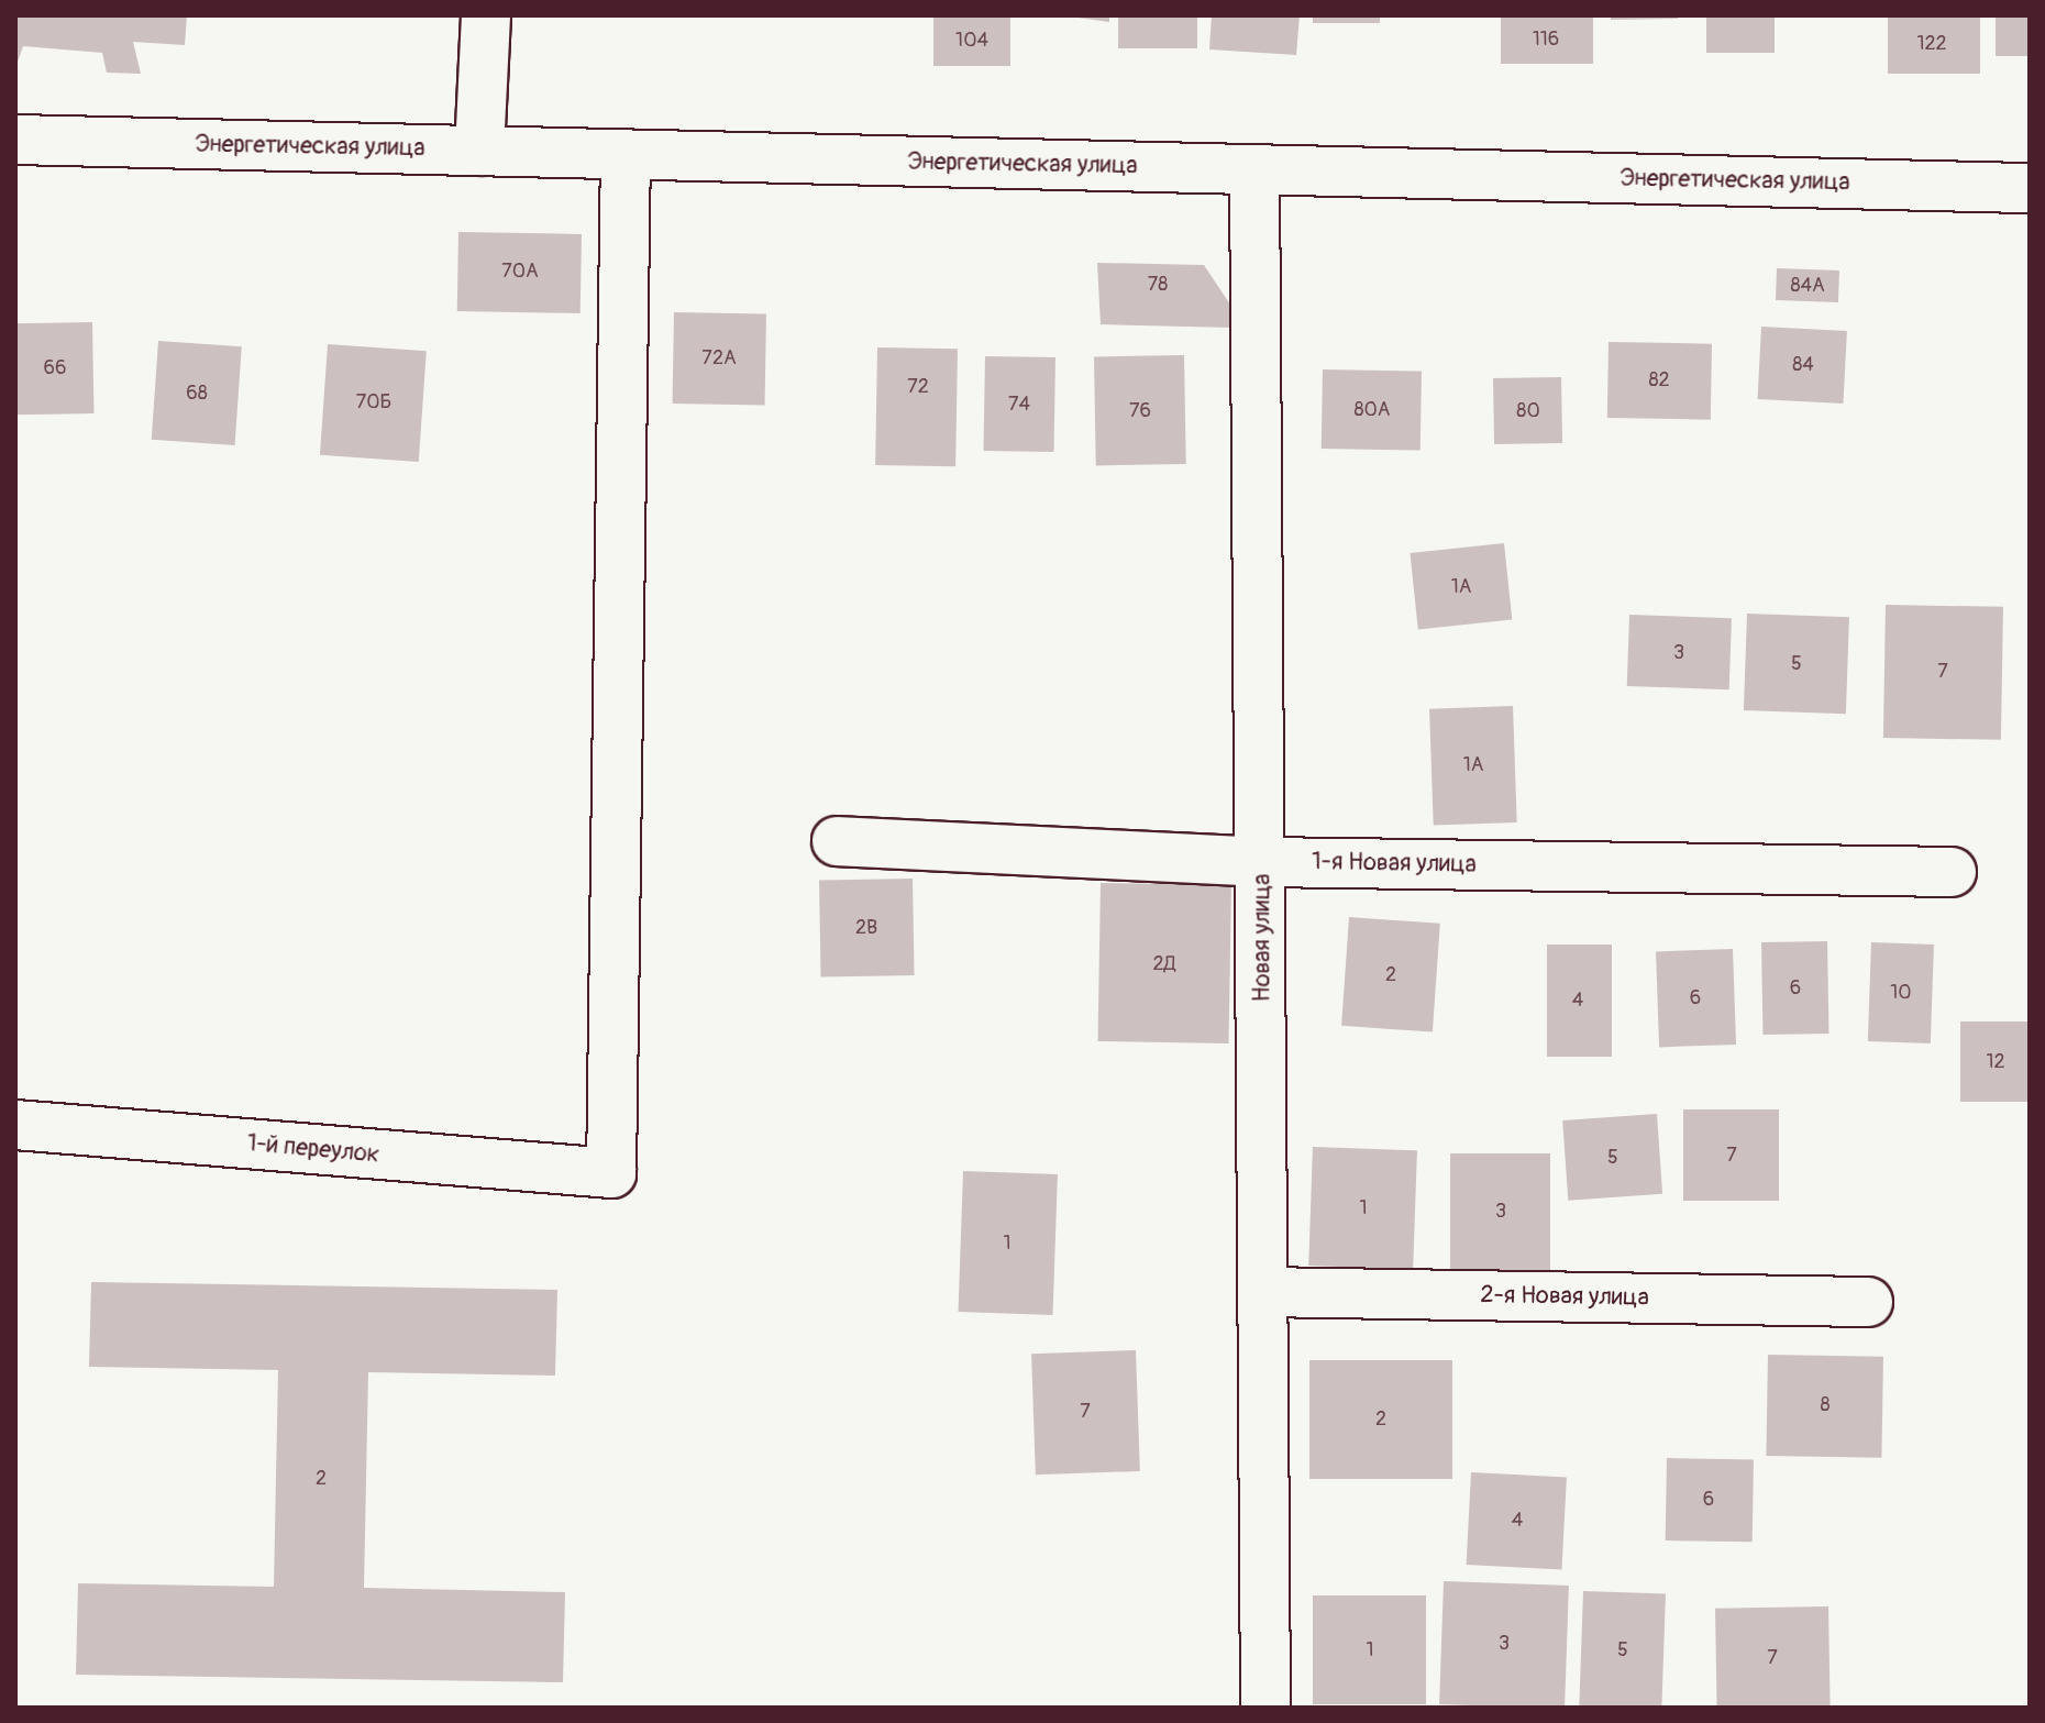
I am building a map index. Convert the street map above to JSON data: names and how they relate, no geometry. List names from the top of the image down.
{
  "streets": {
    "street": [
      "Энергетическая улица",
      "1-я Новая улица",
      "Новая улица",
      "1-й переулок",
      "2-я Новая улица"
    ]
  },
  "crossings": [
    ["Энергетическая улица", "Новая улица"],
    ["Энергетическая улица", "1-й переулок"],
    ["1-я Новая улица", "Новая улица"],
    ["Новая улица", "2-я Новая улица"]
  ],
  "house_numbers": [
    "116",
    "104",
    "122",
    "70А",
    "78",
    "84А",
    "72А",
    "84",
    "66",
    "82",
    "72",
    "68",
    "70Б",
    "74",
    "80А",
    "76",
    "80",
    "1А",
    "3",
    "5",
    "7",
    "1А",
    "2В",
    "2Д",
    "2",
    "6",
    "10",
    "6",
    "4",
    "12",
    "7",
    "5",
    "1",
    "3",
    "1",
    "8",
    "7",
    "2",
    "2",
    "6",
    "4",
    "3",
    "1",
    "5",
    "7"
  ]
}
